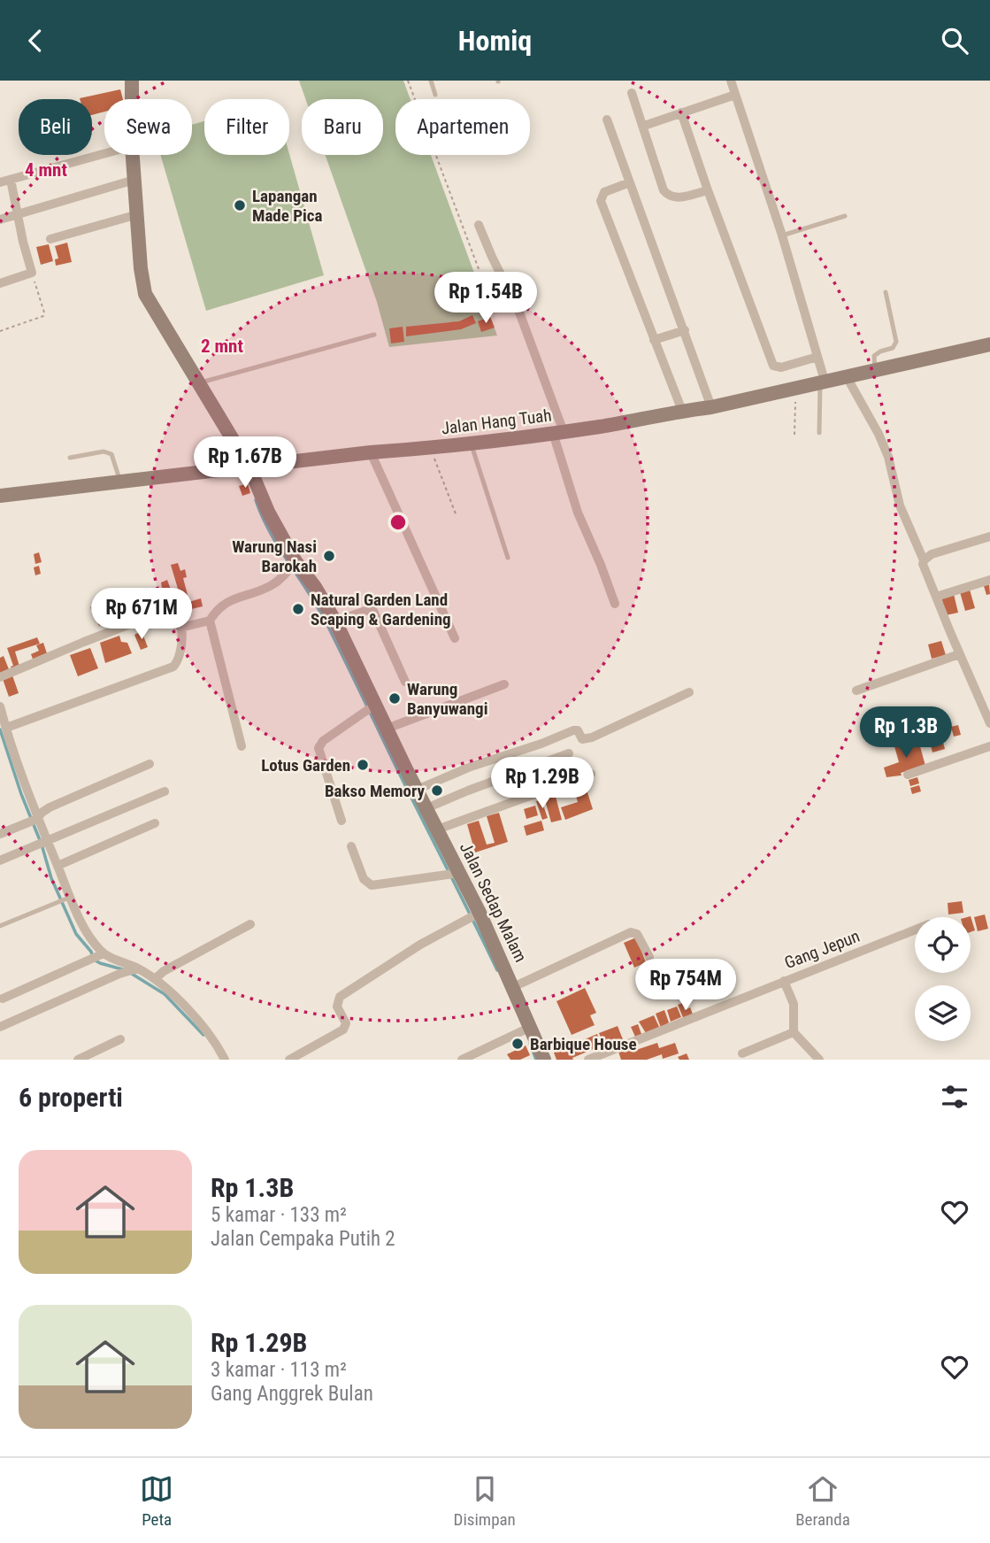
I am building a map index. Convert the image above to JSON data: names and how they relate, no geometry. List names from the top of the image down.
{
  "streets": {
    "street": ["Jalan Hang Tuah", "Jalan Sedap Malam", "Gang Jepun"]
  },
  "crossings": [
    ["Jalan Hang Tuah", "Jalan Sedap Malam"]
  ],
  "places": [
    "Lapangan Made Pica",
    "Warung Nasi Barokah",
    "Natural Garden Land Scaping & Gardening",
    "Warung Banyuwangi",
    "Lotus Garden",
    "Bakso Memory",
    "Barbique House"
  ],
  "page": {
    "header": "Homiq",
    "chip": [
      "Beli",
      "Sewa",
      "Filter",
      "Baru",
      "Apartemen"
    ],
    "price": [
      "Rp 1.54B",
      "Rp 1.67B",
      "Rp 671M",
      "Rp 1.3B",
      "Rp 1.29B",
      "Rp 754M"
    ],
    "heading": "6 properti",
    "list": [
      {
        "name": "Rp 1.3B",
        "note": "5 kamar · 133 m² · Jalan Cempaka Putih 2"
      },
      {
        "name": "Rp 1.29B",
        "note": "3 kamar · 113 m² · Gang Anggrek Bulan"
      }
    ],
    "tabs": ["Peta", "Disimpan", "Beranda"]
  },
  "rings": ["4 mnt", "2 mnt"]
}
